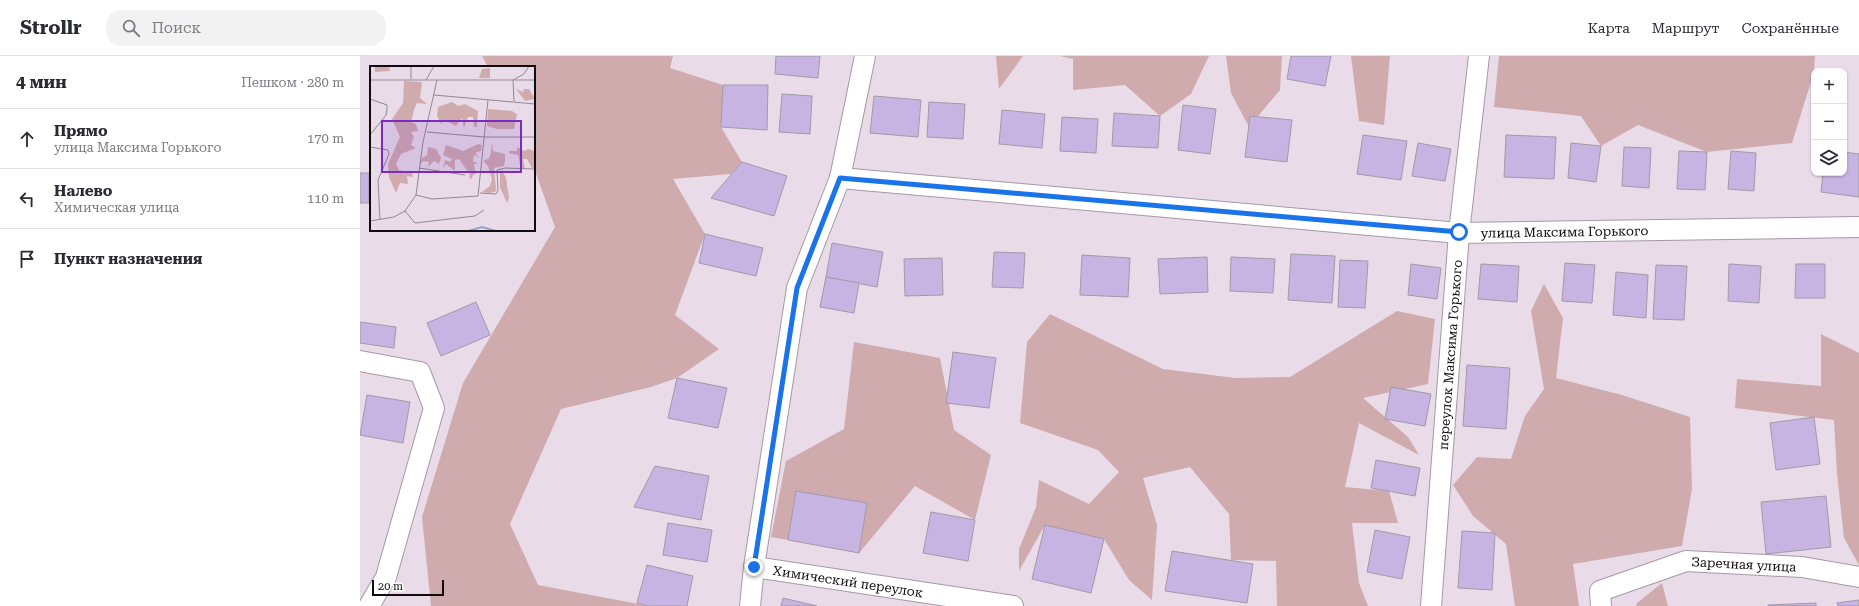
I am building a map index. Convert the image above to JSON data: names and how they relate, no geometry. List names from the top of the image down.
{
  "streets": {
    "street": [
      "улица Максима Горького",
      "переулок Максима Горького",
      "Заречная улица",
      "Химический переулок"
    ]
  },
  "crossings": [
    ["улица Максима Горького", "переулок Максима Горького"]
  ],
  "scale_bar": "20 m",
  "page": {
    "header": "Strollr",
    "search": "Поиск",
    "nav": ["Карта", "Маршрут", "Сохранённые"],
    "heading": ["4 мин", "Пешком · 280 m"],
    "map_buttons": ["+", "−"],
    "list": [
      ["Прямо", "улица Максима Горького", "170 m"],
      ["Налево", "Химическая улица", "110 m"],
      "Пункт назначения"
    ],
    "scale": "20 m"
  }
}
